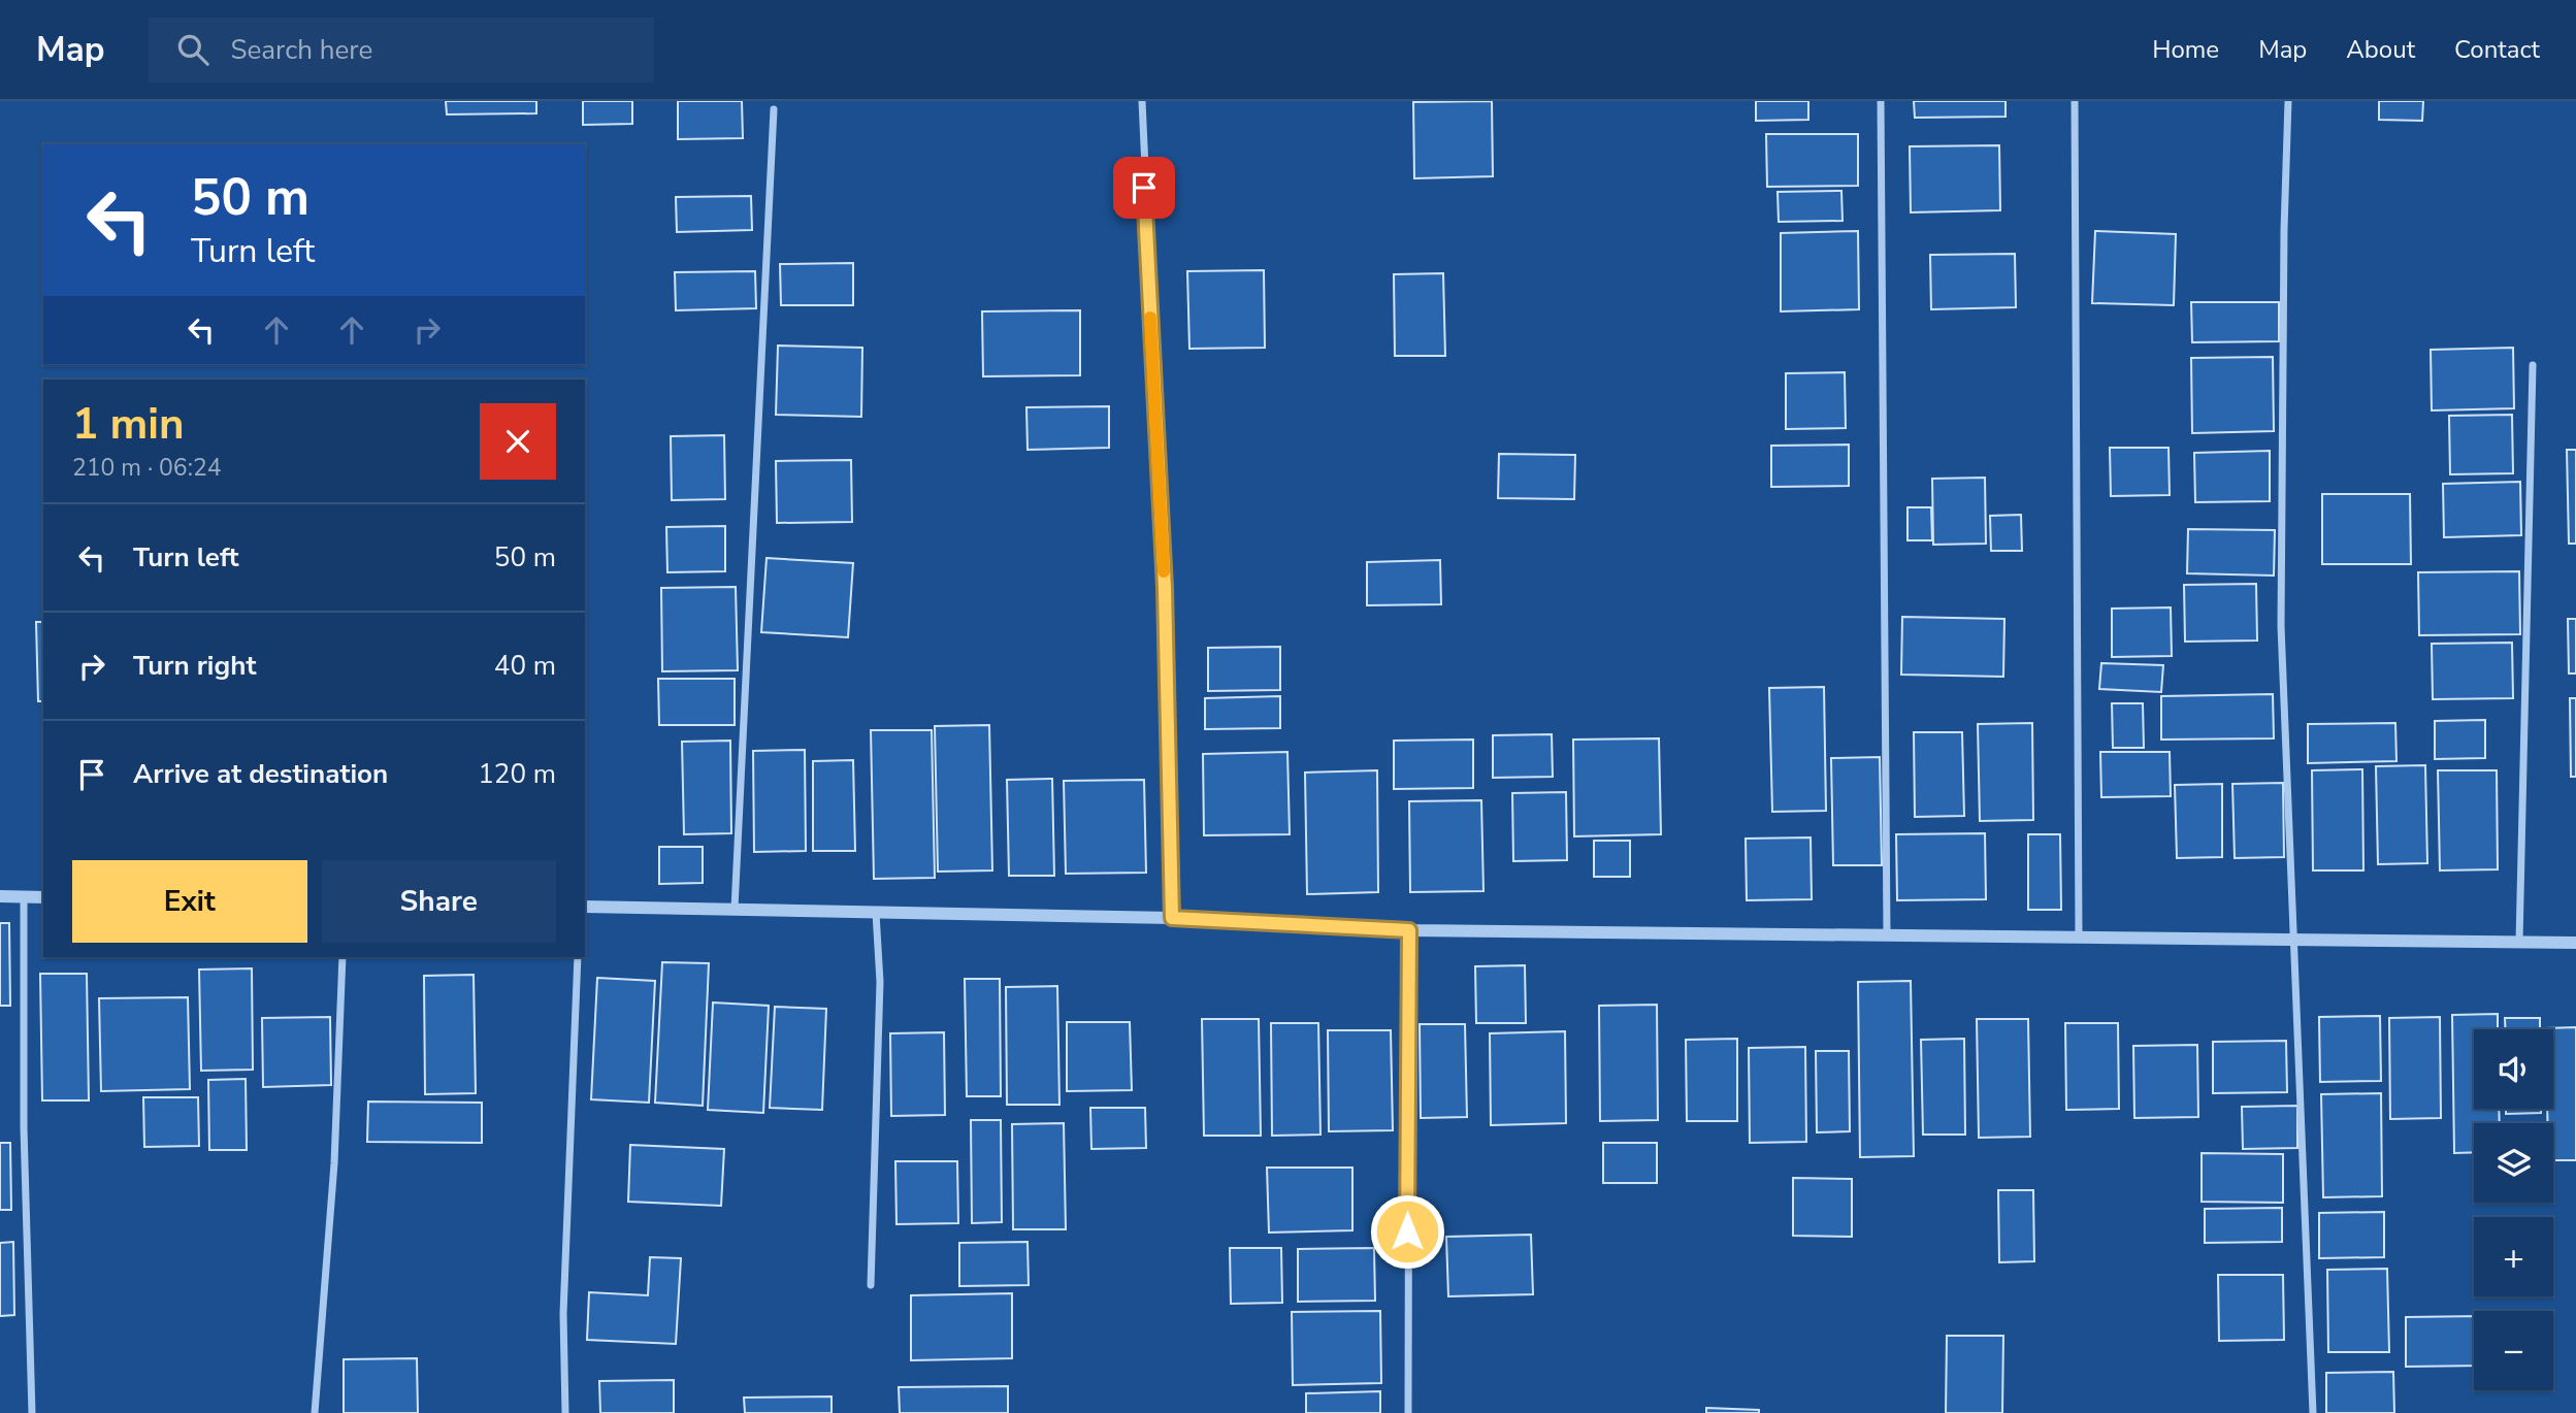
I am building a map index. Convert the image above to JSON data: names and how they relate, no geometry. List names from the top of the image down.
{
  "page": {
    "header": "Map",
    "search": "Search here",
    "nav": [
      "Home",
      "Map",
      "About",
      "Contact"
    ],
    "turn": ["50 m", "Turn left"],
    "heading": ["1 min", "210 m · 06:24"],
    "list": [
      {
        "name": "Turn left",
        "value": "50 m"
      },
      {
        "name": "Turn right",
        "value": "40 m"
      },
      {
        "name": "Arrive at destination",
        "value": "120 m"
      }
    ],
    "buttons": ["Exit", "Share"],
    "map_buttons": ["+", "−"]
  }
}
